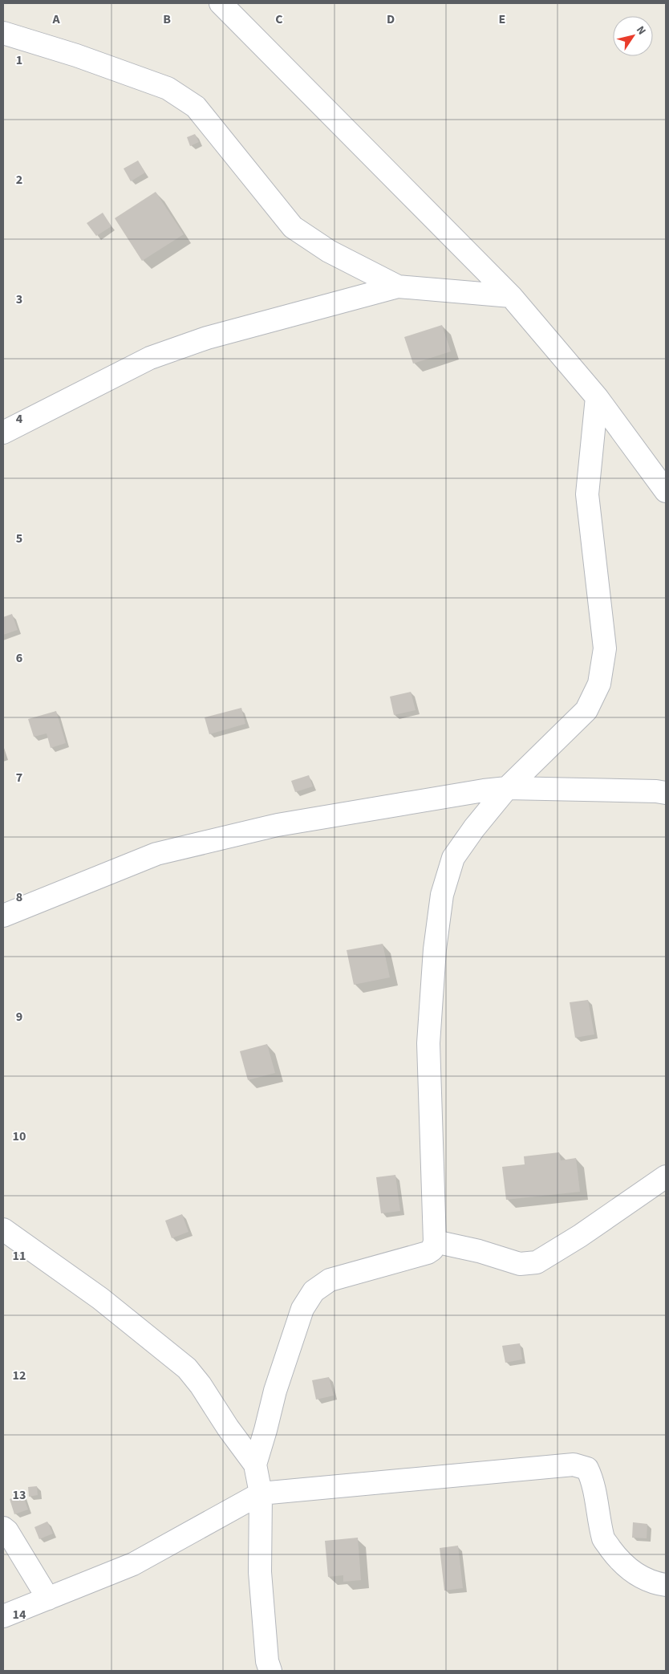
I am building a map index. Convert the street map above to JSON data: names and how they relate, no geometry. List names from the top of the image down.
{
  "north": "top right",
  "grid": {
    "columns": [
      "A",
      "B",
      "C",
      "D",
      "E"
    ],
    "rows": [
      "1",
      "2",
      "3",
      "4",
      "5",
      "6",
      "7",
      "8",
      "9",
      "10",
      "11",
      "12",
      "13",
      "14"
    ]
  }
}
